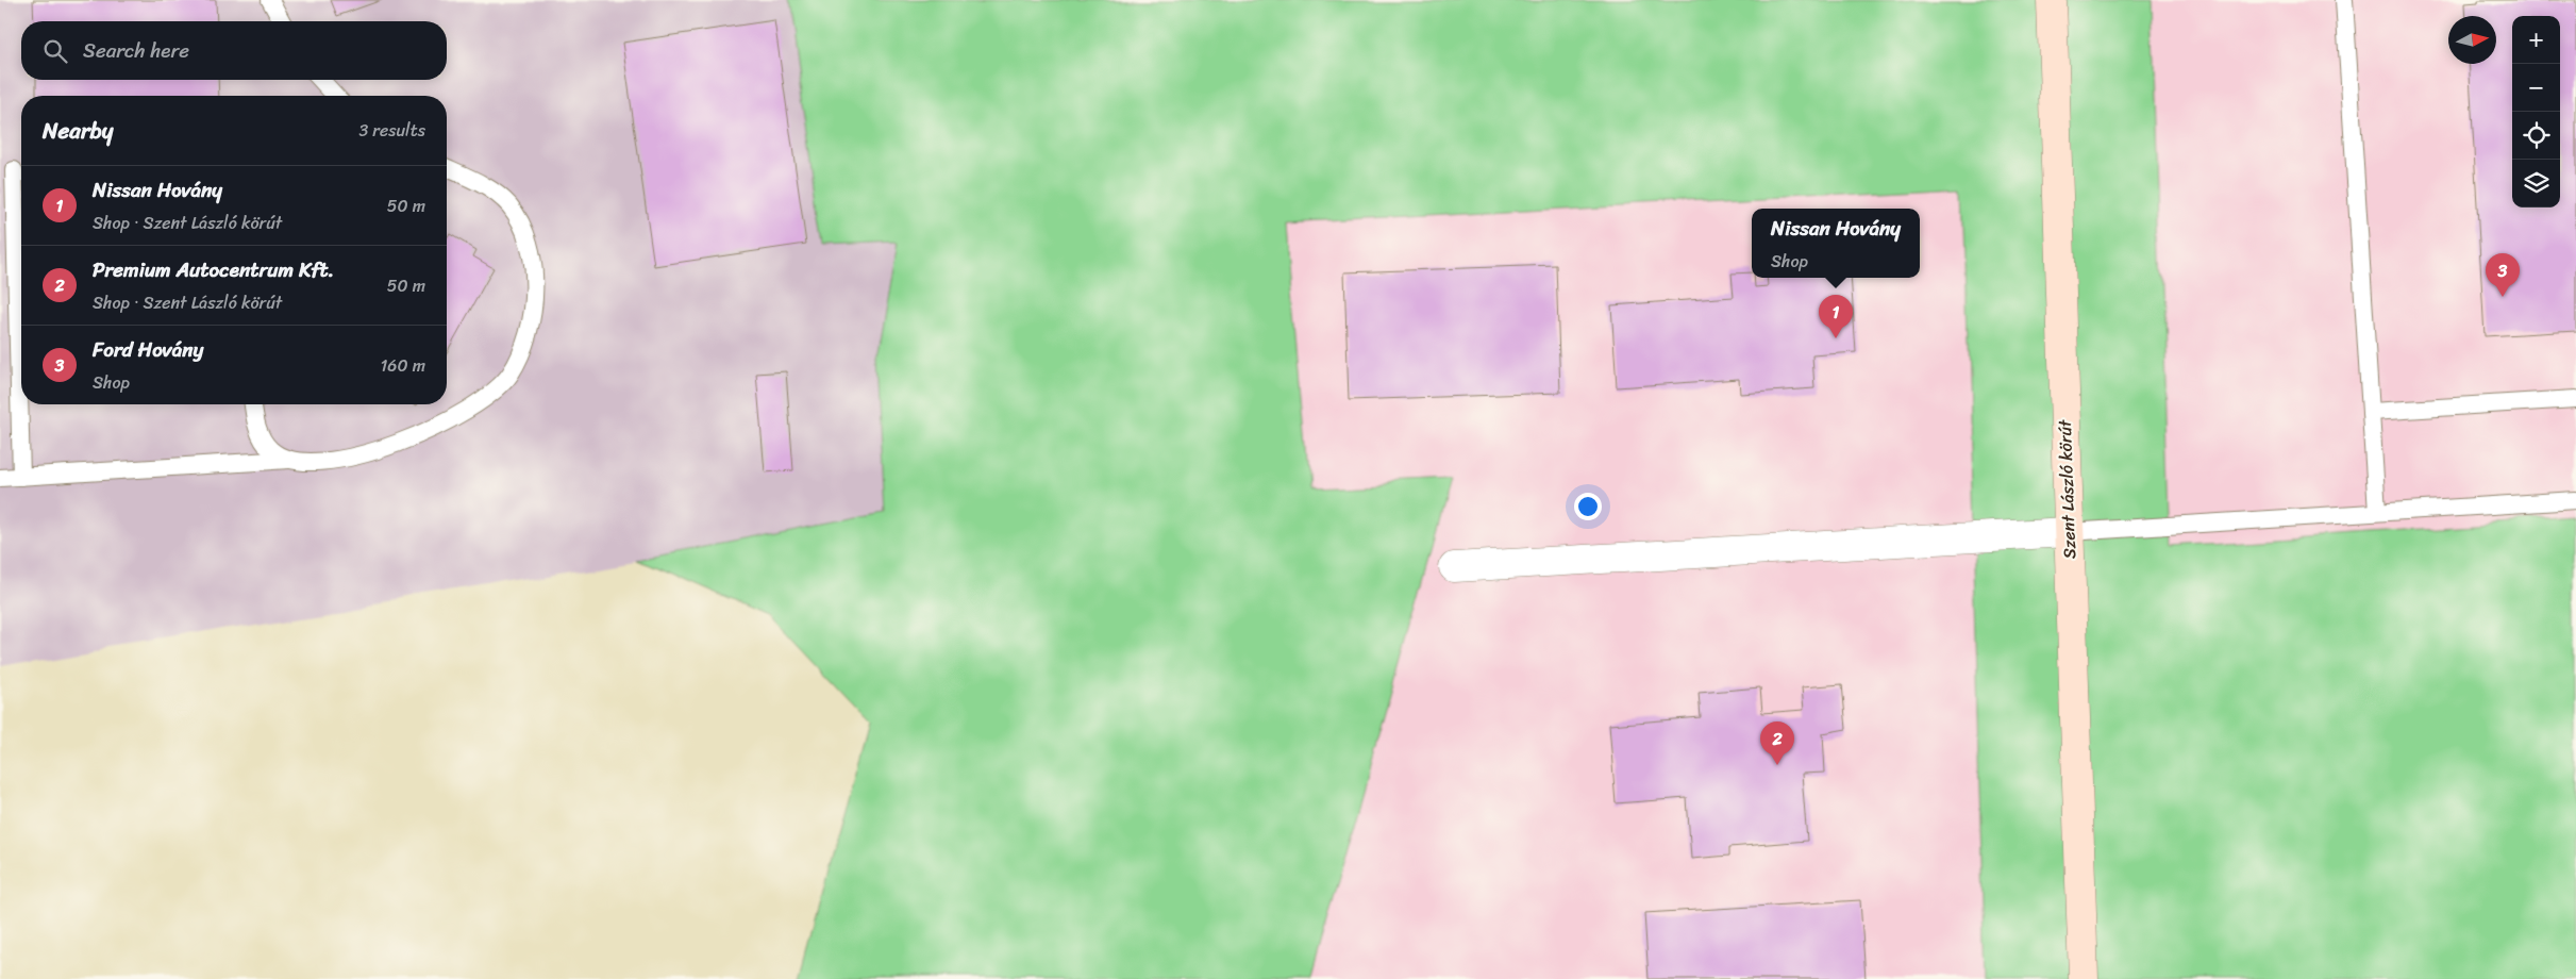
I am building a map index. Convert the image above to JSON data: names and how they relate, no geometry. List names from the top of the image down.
{
  "streets": {
    "street": ["Szent László körút"]
  },
  "north": "right",
  "page": {
    "map_buttons": ["+", "−"],
    "search": "Search here",
    "heading": ["Nearby", "3 results"],
    "list": [
      {
        "mark": "1",
        "name": "Nissan Hovány",
        "note": "Shop · Szent László körút",
        "value": "50 m"
      },
      {
        "mark": "2",
        "name": "Premium Autocentrum Kft.",
        "note": "Shop · Szent László körút",
        "value": "50 m"
      },
      {
        "mark": "3",
        "name": "Ford Hovány",
        "note": "Shop",
        "value": "160 m"
      }
    ],
    "popup": ["Nissan Hovány", "Shop"],
    "pins": ["3", "1", "2"]
  }
}
